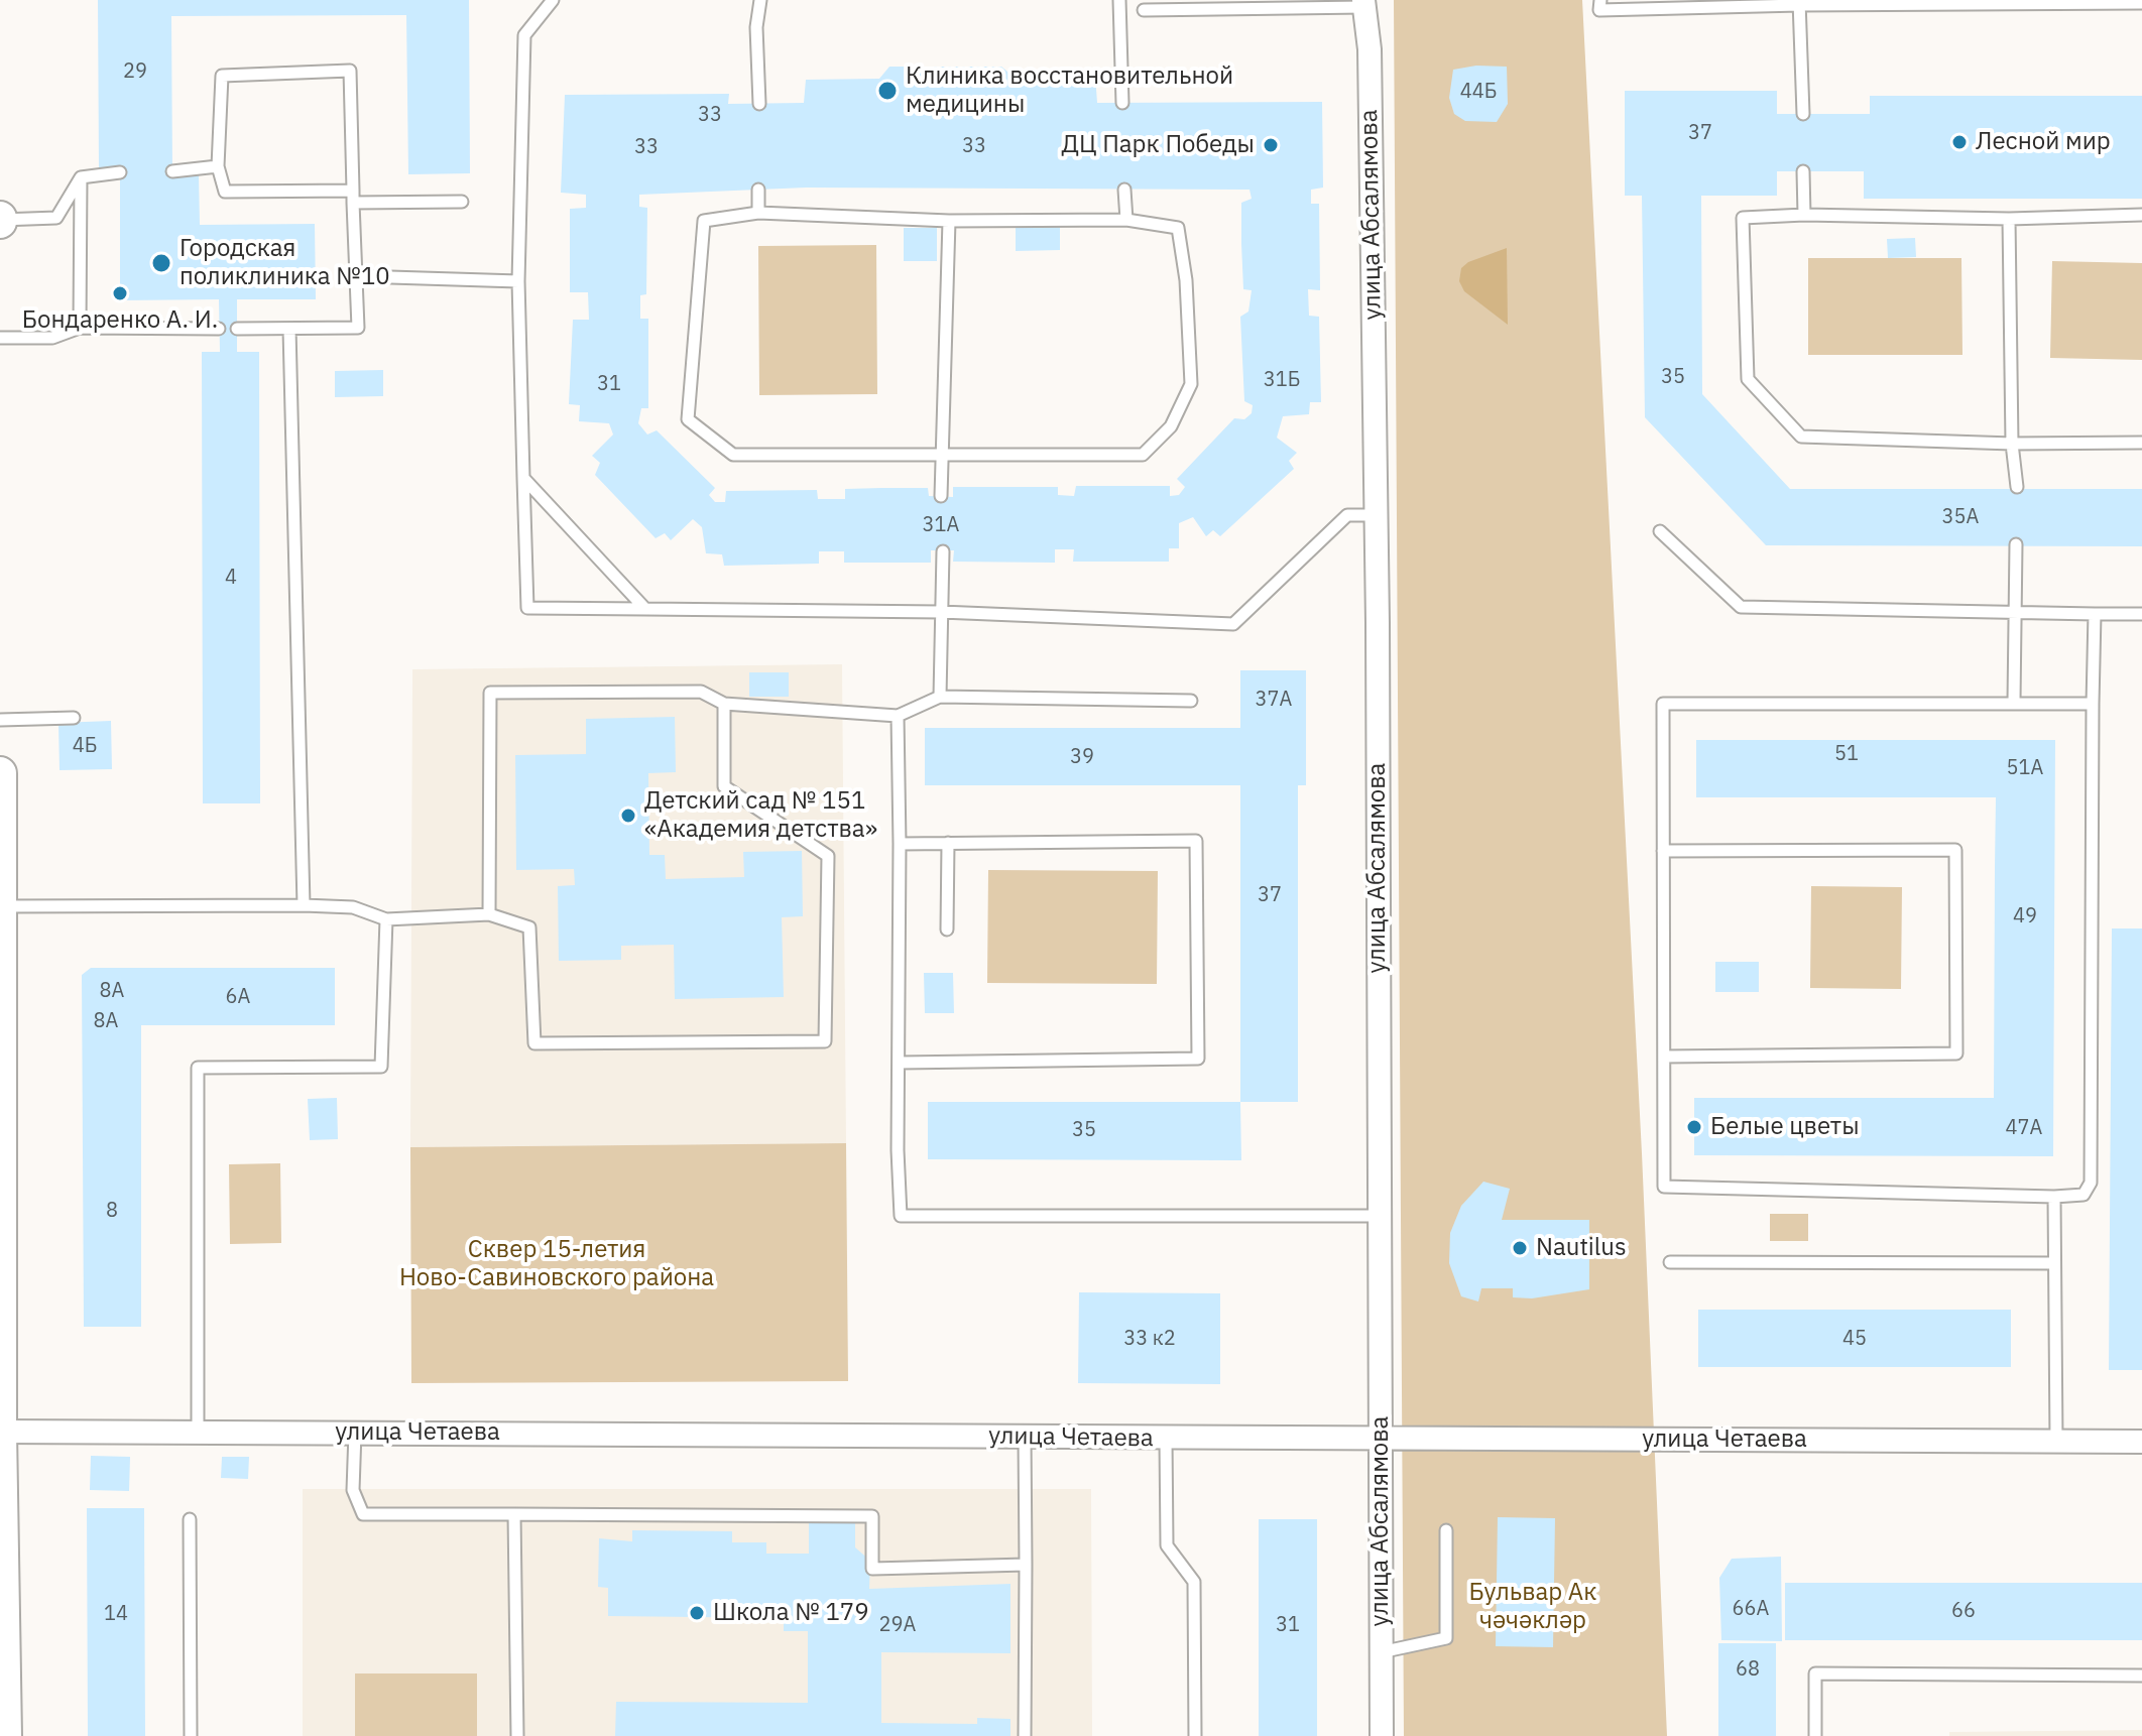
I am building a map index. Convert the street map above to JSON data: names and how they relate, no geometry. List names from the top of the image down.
{
  "streets": {
    "street": ["улица Абсалямова", "улица Четаева"]
  },
  "crossings": [
    ["улица Абсалямова", "улица Четаева"]
  ],
  "parks": ["Сквер 15-летия Ново-Савиновского района", "Бульвар Ак чәчәкләр"],
  "places": [
    "Клиника восстановительной медицины",
    "Лесной мир",
    "ДЦ Парк Победы",
    "Городская поликлиника №10",
    "Бондаренко А. И.",
    "Детский сад № 151 «Академия детства»",
    "Белые цветы",
    "Nautilus",
    "Школа № 179"
  ],
  "house_numbers": [
    "29",
    "44Б",
    "33",
    "37",
    "33",
    "33",
    "35",
    "31Б",
    "31",
    "35А",
    "31А",
    "4",
    "37А",
    "4Б",
    "51",
    "39",
    "51А",
    "37",
    "49",
    "8А",
    "6А",
    "8А",
    "47А",
    "35",
    "8",
    "33 к2",
    "45",
    "66А",
    "66",
    "14",
    "29А",
    "31",
    "68"
  ]
}
